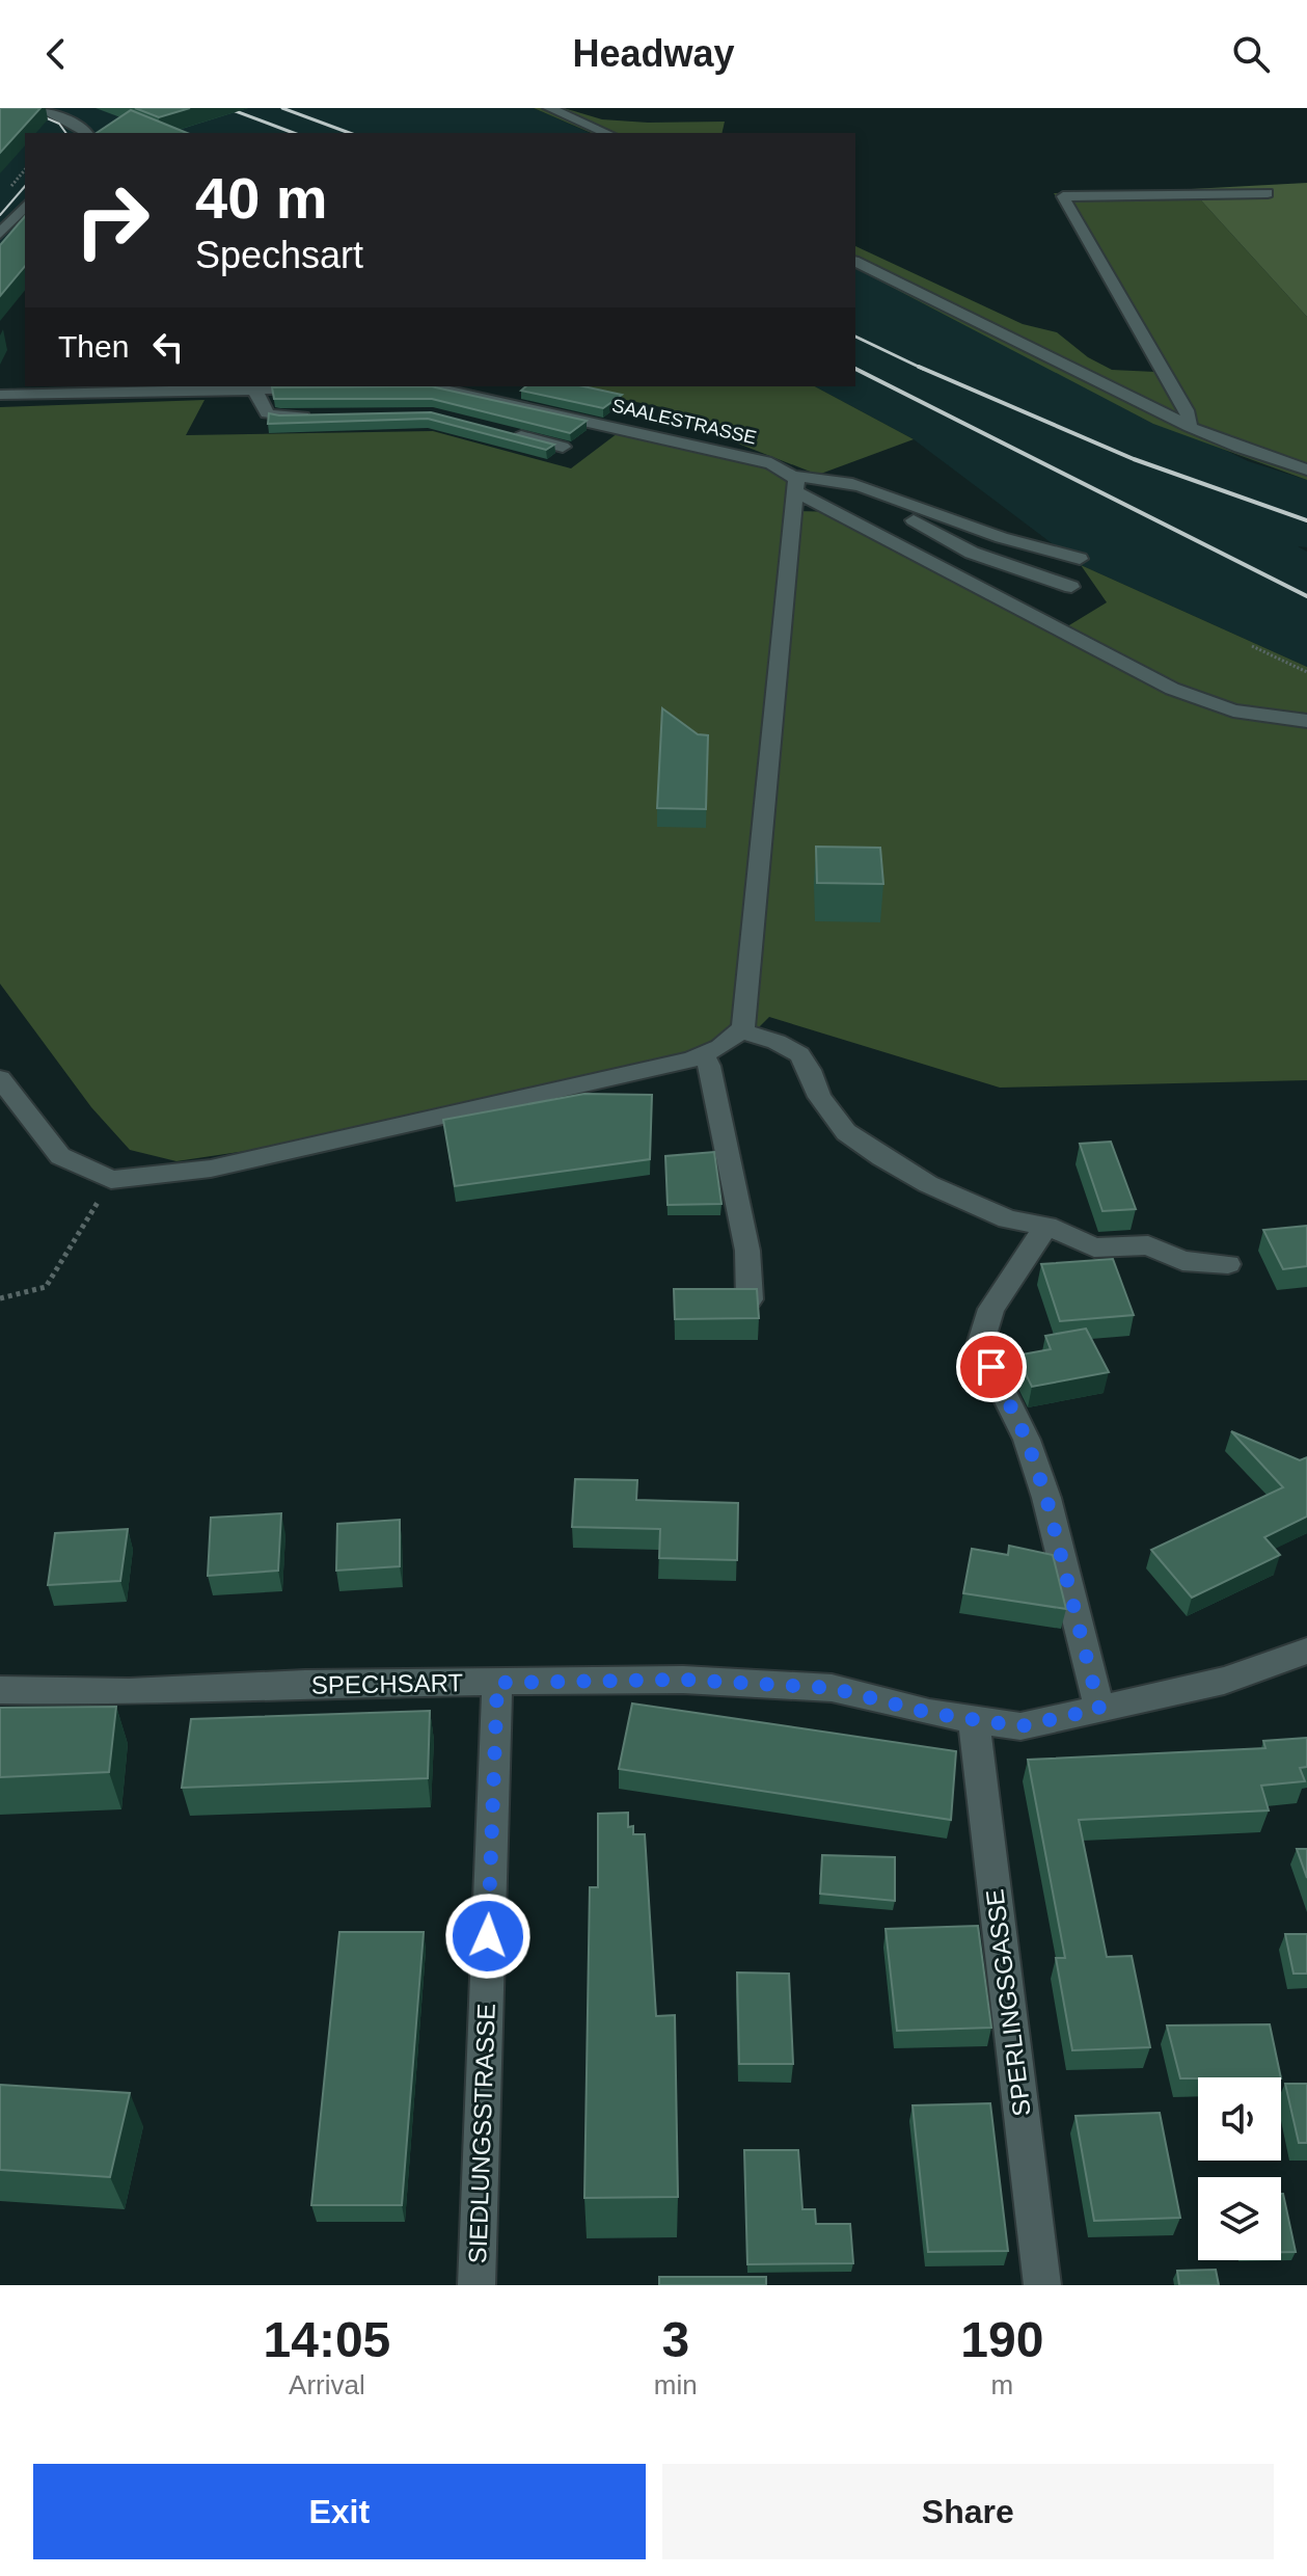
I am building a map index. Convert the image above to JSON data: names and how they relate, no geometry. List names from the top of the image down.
{
  "streets": {
    "street": [
      "SAALESTRASSE",
      "SPECHSART",
      "SPERLINGSGASSE",
      "SIEDLUNGSSTRASSE"
    ]
  },
  "crossings": [
    ["SPECHSART", "SPERLINGSGASSE"],
    ["SPECHSART", "SIEDLUNGSSTRASSE"]
  ],
  "page": {
    "header": "Headway",
    "turn": ["40 m", "Spechsart"],
    "then": "Then",
    "eta": [
      "14:05",
      "Arrival",
      "3",
      "min",
      "190",
      "m"
    ],
    "buttons": ["Exit", "Share"]
  }
}
